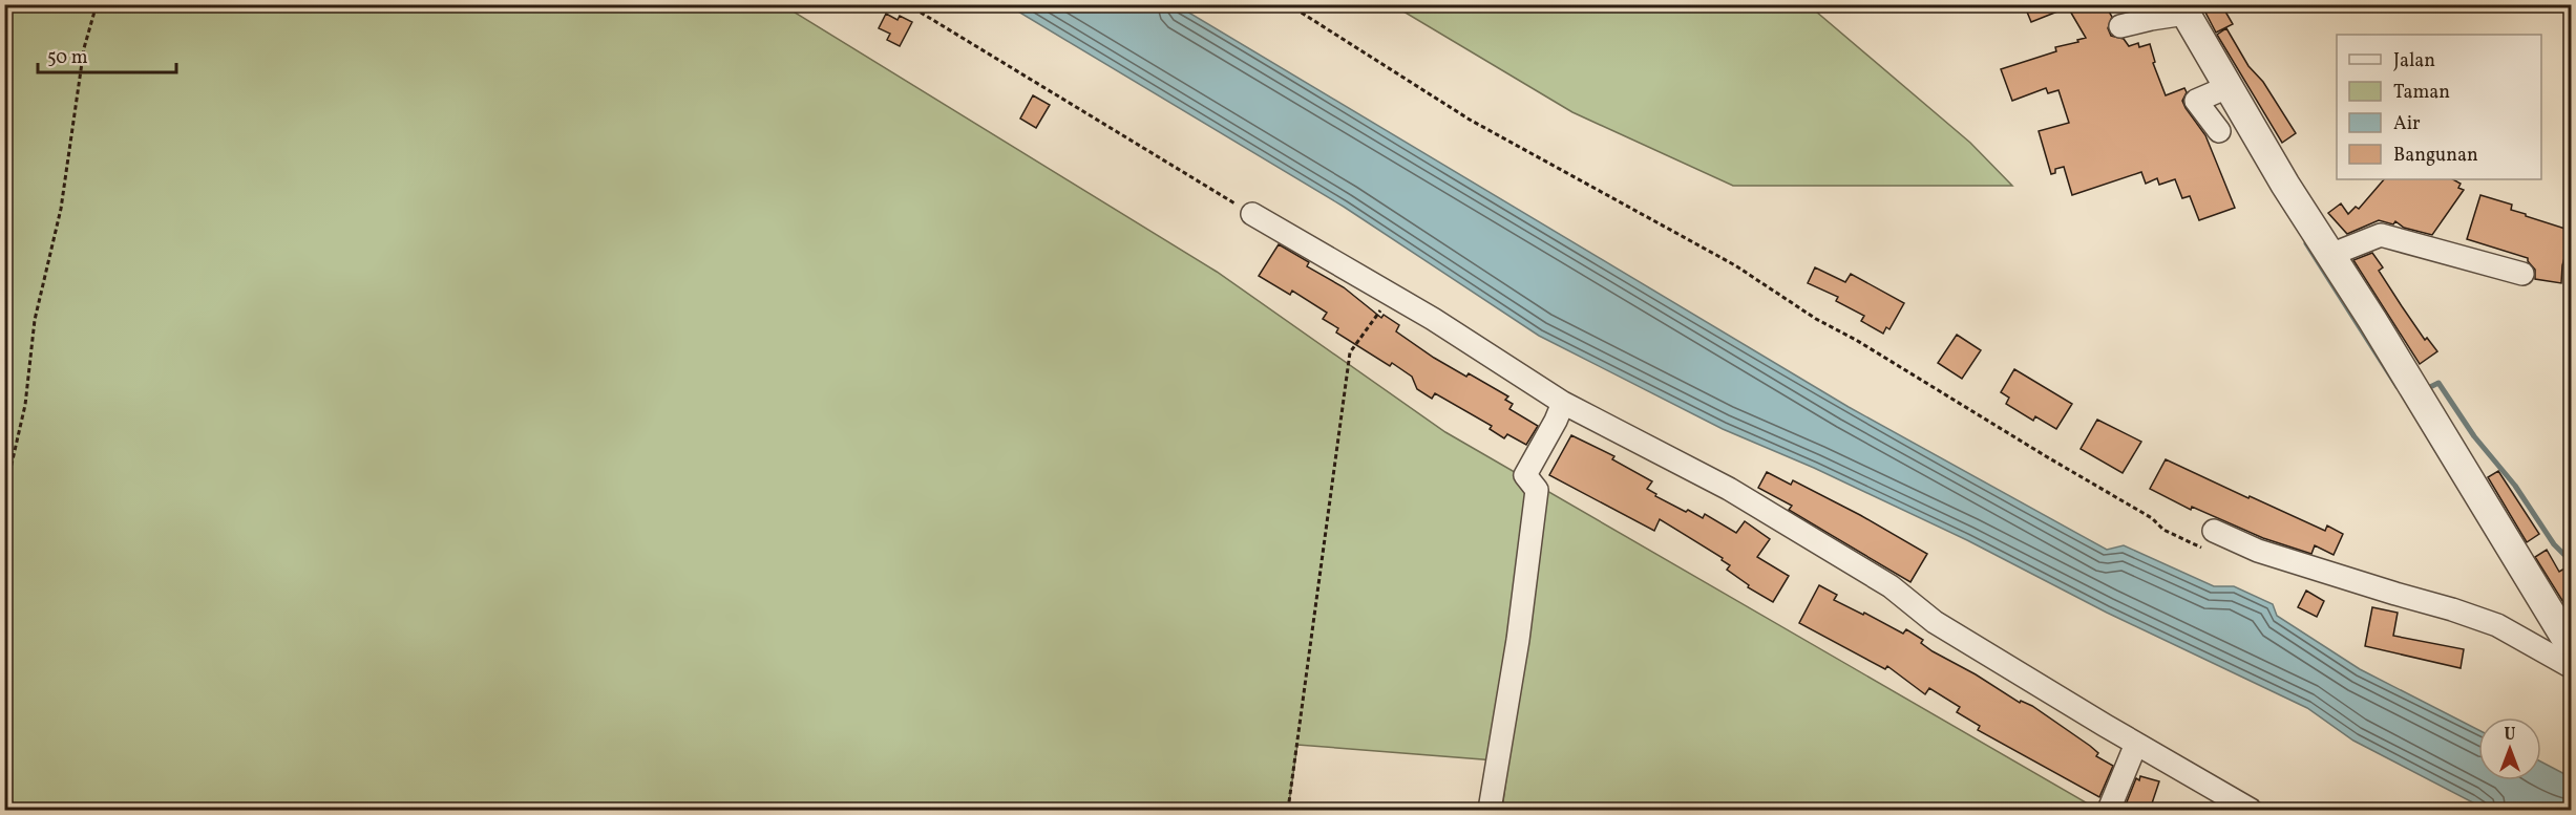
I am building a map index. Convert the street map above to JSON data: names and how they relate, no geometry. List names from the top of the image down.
{
  "legend": [
    "Jalan",
    "Taman",
    "Air",
    "Bangunan"
  ],
  "scale_bar": "50 m",
  "north": "top"
}
